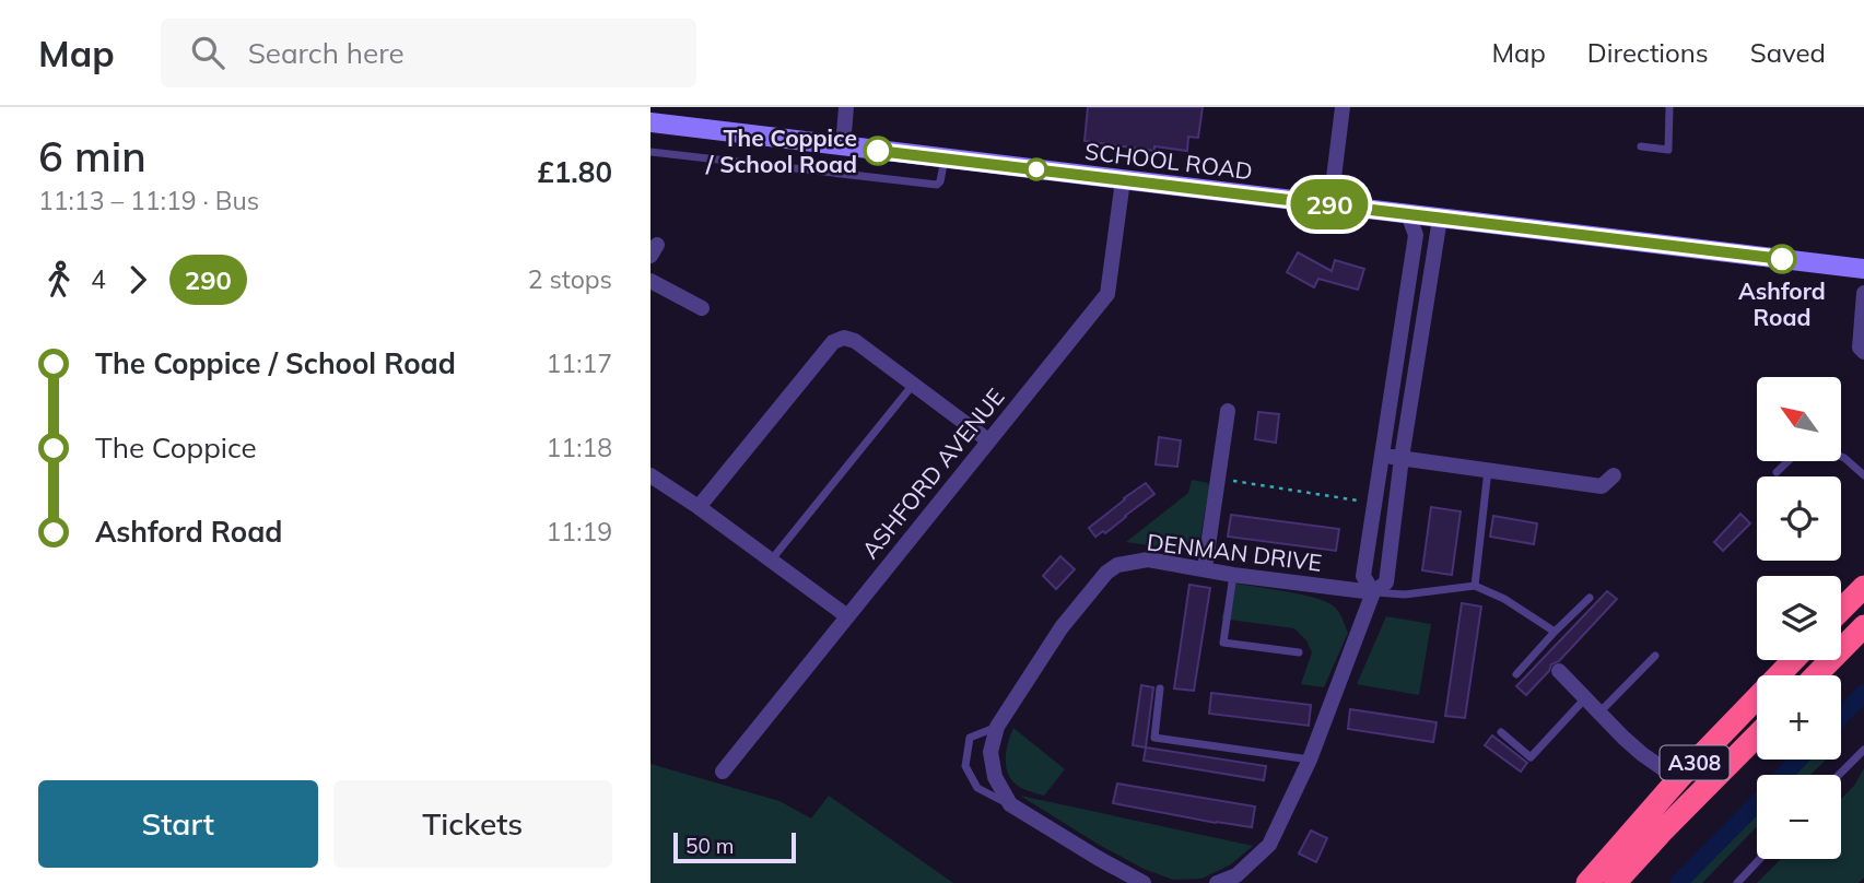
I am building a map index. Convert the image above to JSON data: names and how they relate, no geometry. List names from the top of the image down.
{
  "streets": {
    "highway": ["A308"],
    "main road": ["SCHOOL ROAD"],
    "street": ["ASHFORD AVENUE", "DENMAN DRIVE"]
  },
  "crossings": [
    ["SCHOOL ROAD", "ASHFORD AVENUE"]
  ],
  "places": ["The Coppice / School Road", "Ashford Road"],
  "lines": ["bus line 290"],
  "scale_bar": "50 m",
  "north": "top left",
  "page": {
    "header": "Map",
    "search": "Search here",
    "nav": ["Map", "Directions", "Saved"],
    "heading": ["6 min", "11:13 – 11:19 · Bus", "£1.80"],
    "on_map": "290",
    "legs": ["4", "290", "2 stops"],
    "list": [
      {
        "name": "The Coppice / School Road",
        "value": "11:17"
      },
      {
        "name": "The Coppice",
        "value": "11:18"
      },
      {
        "name": "Ashford Road",
        "value": "11:19"
      }
    ],
    "map_buttons": ["+", "−"],
    "buttons": ["Start", "Tickets"],
    "scale": "50 m"
  }
}
